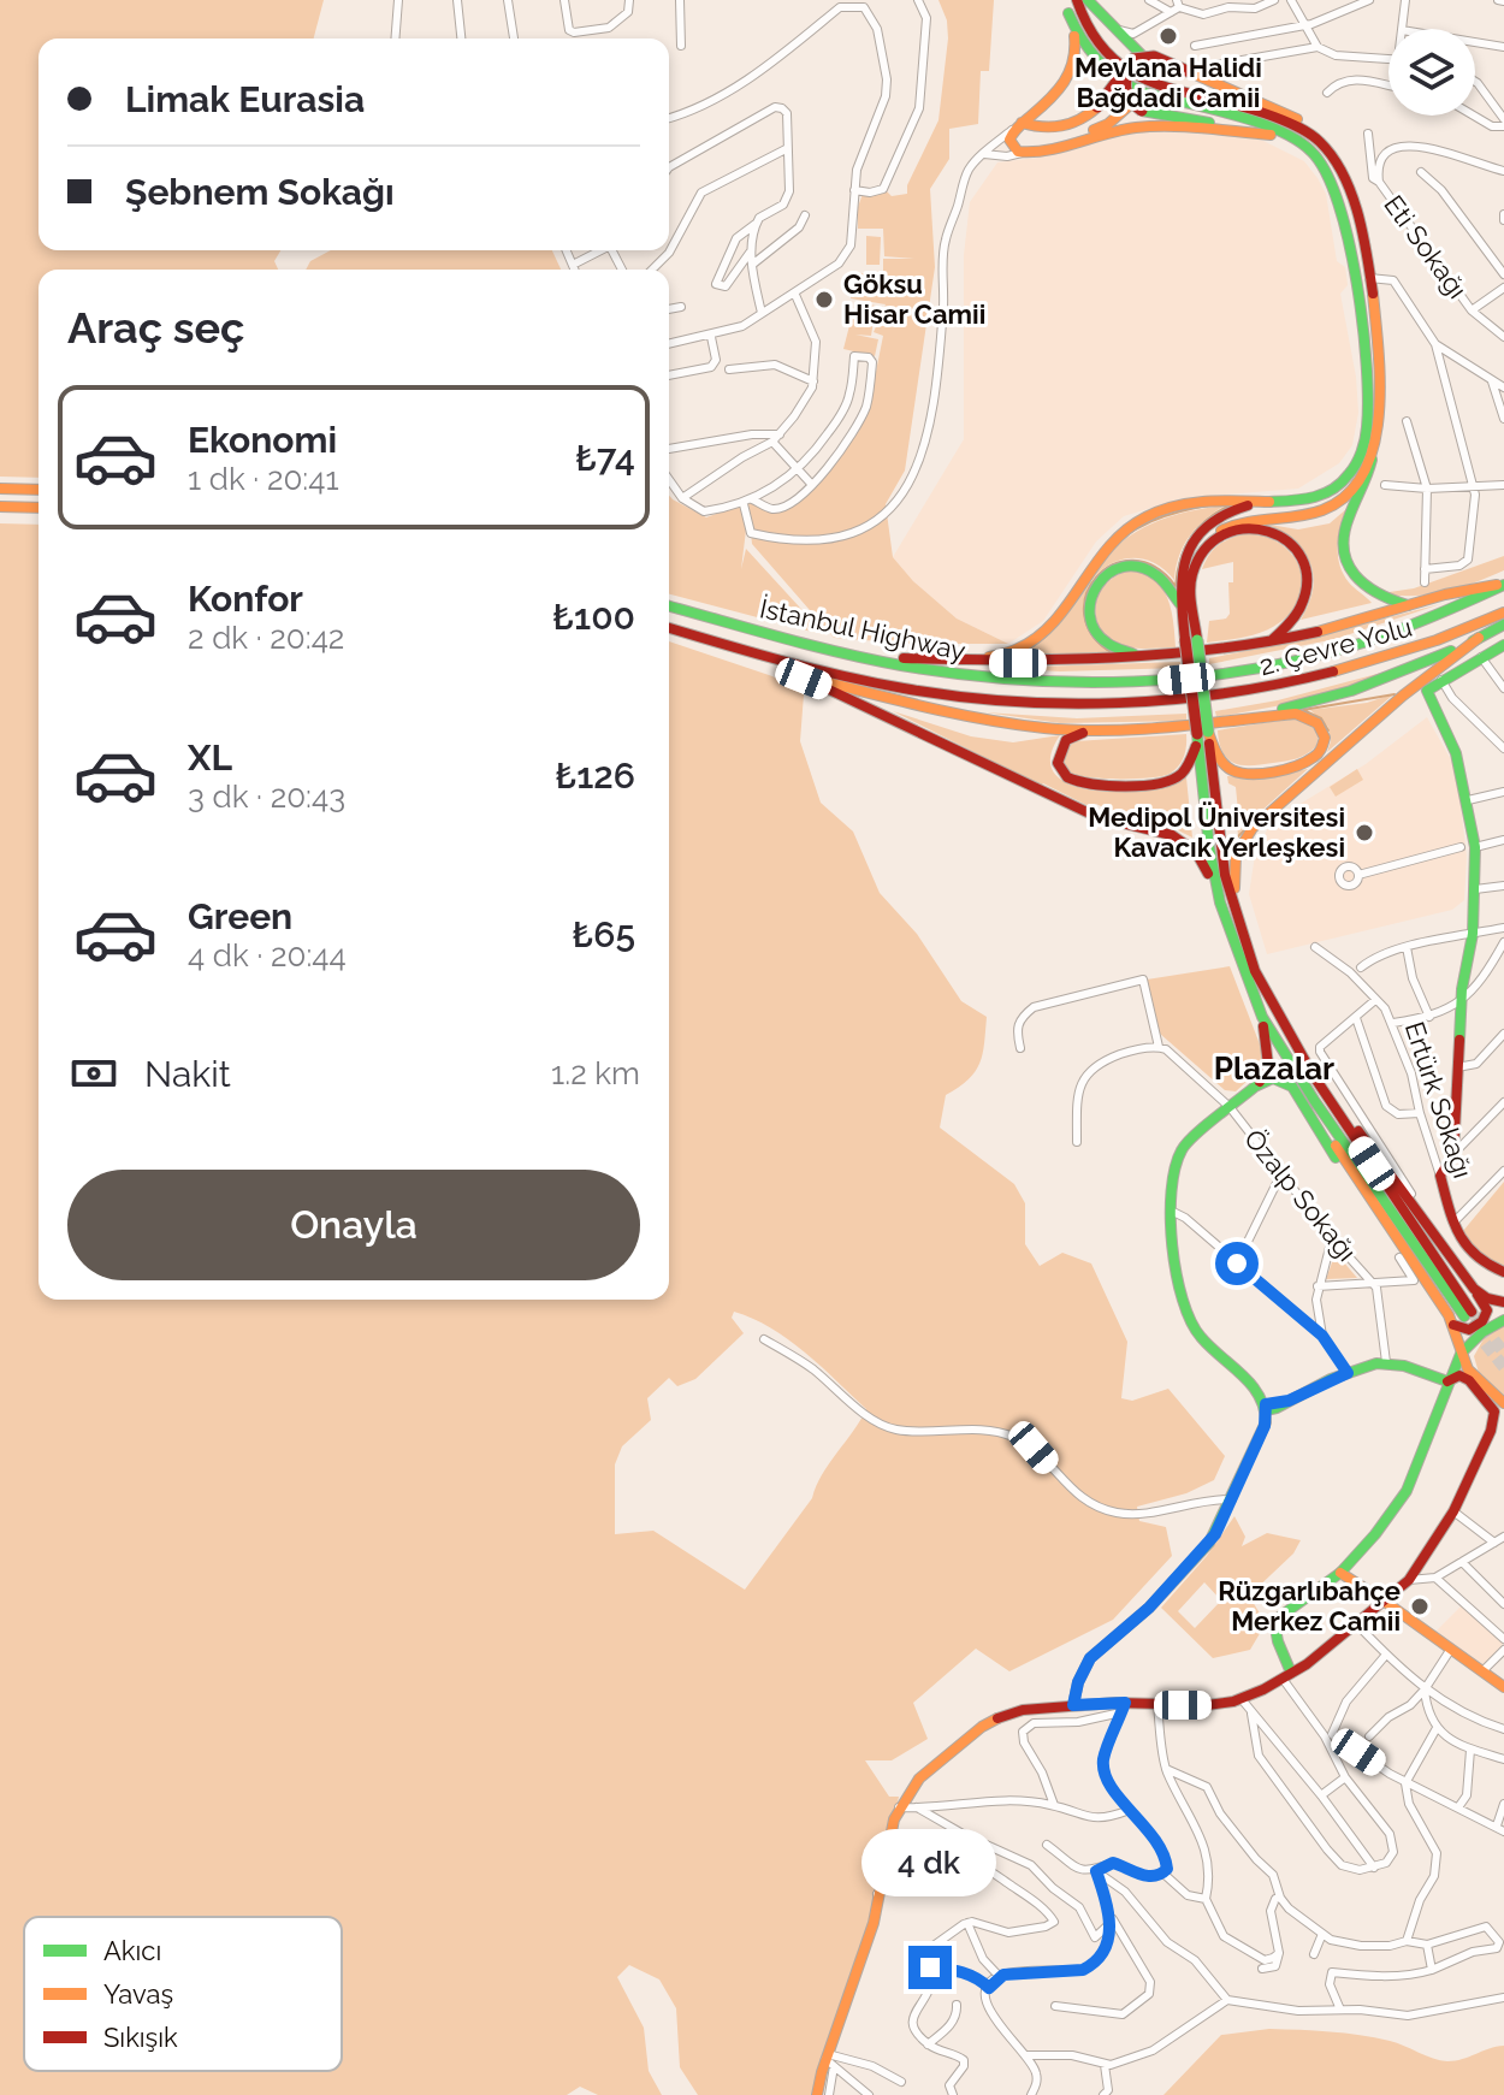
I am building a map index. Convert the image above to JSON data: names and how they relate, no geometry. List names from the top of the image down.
{
  "streets": {
    "main road": ["İstanbul Highway", "2. Çevre Yolu", "Ertürk Sokağı"],
    "street": ["Eti Sokağı", "Özalp Sokağı"]
  },
  "districts": ["Plazalar"],
  "places": [
    "Mevlana Halidi Bağdadi Camii",
    "Göksu Hisar Camii",
    "Medipol Üniversitesi Kavacık Yerleşkesi",
    "Rüzgarlıbahçe Merkez Camii"
  ],
  "legend": ["Akıcı", "Yavaş", "Sıkışık"],
  "page": {
    "banner": ["Limak Eurasia", "Şebnem Sokağı"],
    "heading": "Araç seç",
    "list": [
      {
        "name": "Ekonomi",
        "note": "1 dk · 20:41",
        "value": "₺74"
      },
      {
        "name": "Konfor",
        "note": "2 dk · 20:42",
        "value": "₺100"
      },
      {
        "name": "XL",
        "note": "3 dk · 20:43",
        "value": "₺126"
      },
      {
        "name": "Green",
        "note": "4 dk · 20:44",
        "value": "₺65"
      }
    ],
    "pay": ["Nakit", "1.2 km"],
    "buttons": "Onayla",
    "bubble": "4 dk"
  }
}
